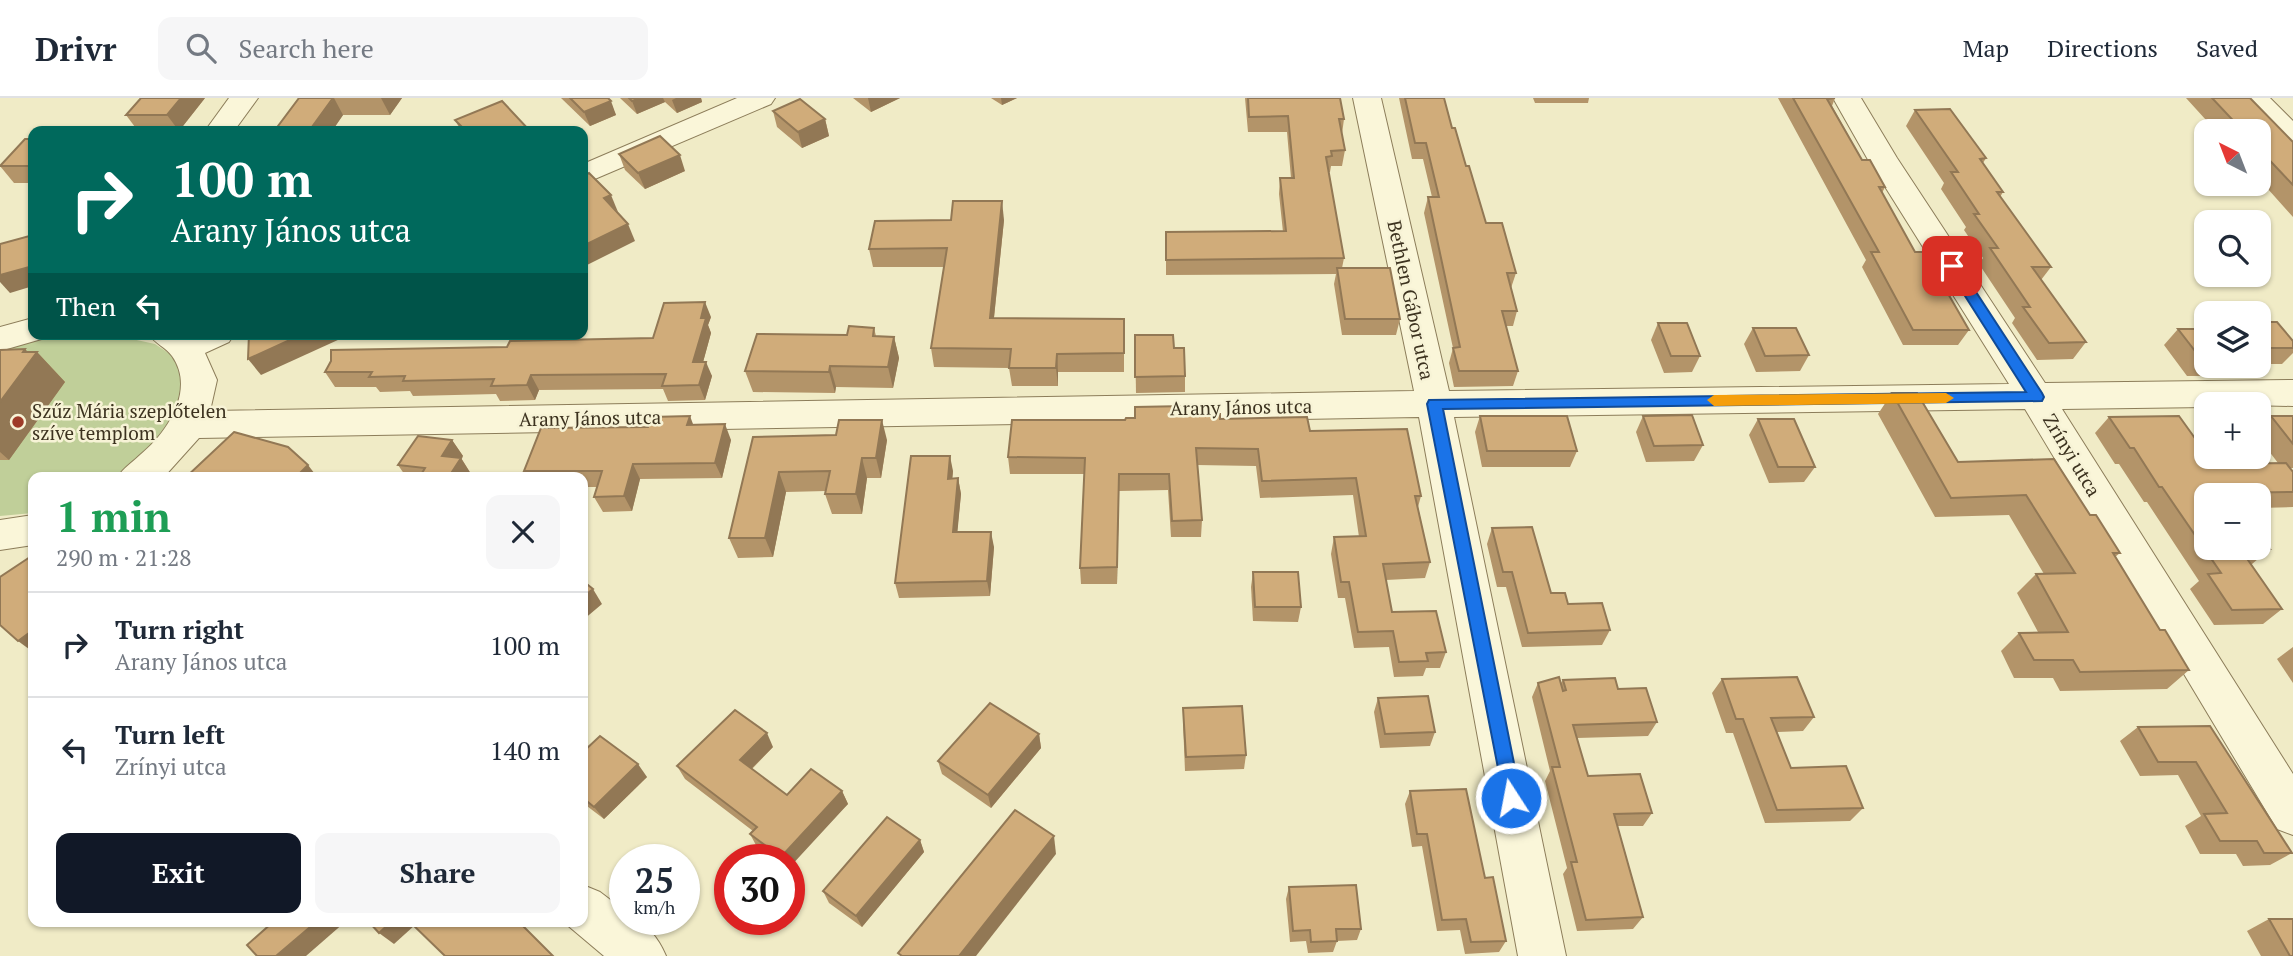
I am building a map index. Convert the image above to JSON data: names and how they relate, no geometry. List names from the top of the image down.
{
  "streets": {
    "street": ["Bethlen Gábor utca", "Arany János utca", "Zrínyi utca"]
  },
  "crossings": [
    ["Bethlen Gábor utca", "Arany János utca"],
    ["Arany János utca", "Zrínyi utca"]
  ],
  "places": ["Szűz Mária szeplőtelen szíve templom"],
  "north": "top left",
  "page": {
    "header": "Drivr",
    "search": "Search here",
    "nav": ["Map", "Directions", "Saved"],
    "map_buttons": ["+", "−"],
    "turn": ["100 m", "Arany János utca"],
    "then": "Then",
    "heading": ["1 min", "290 m · 21:28"],
    "list": [
      {
        "name": "Turn right",
        "note": "Arany János utca",
        "value": "100 m"
      },
      {
        "name": "Turn left",
        "note": "Zrínyi utca",
        "value": "140 m"
      }
    ],
    "buttons": ["Exit", "Share"],
    "speed": "25 km/h",
    "limit": "30"
  }
}
